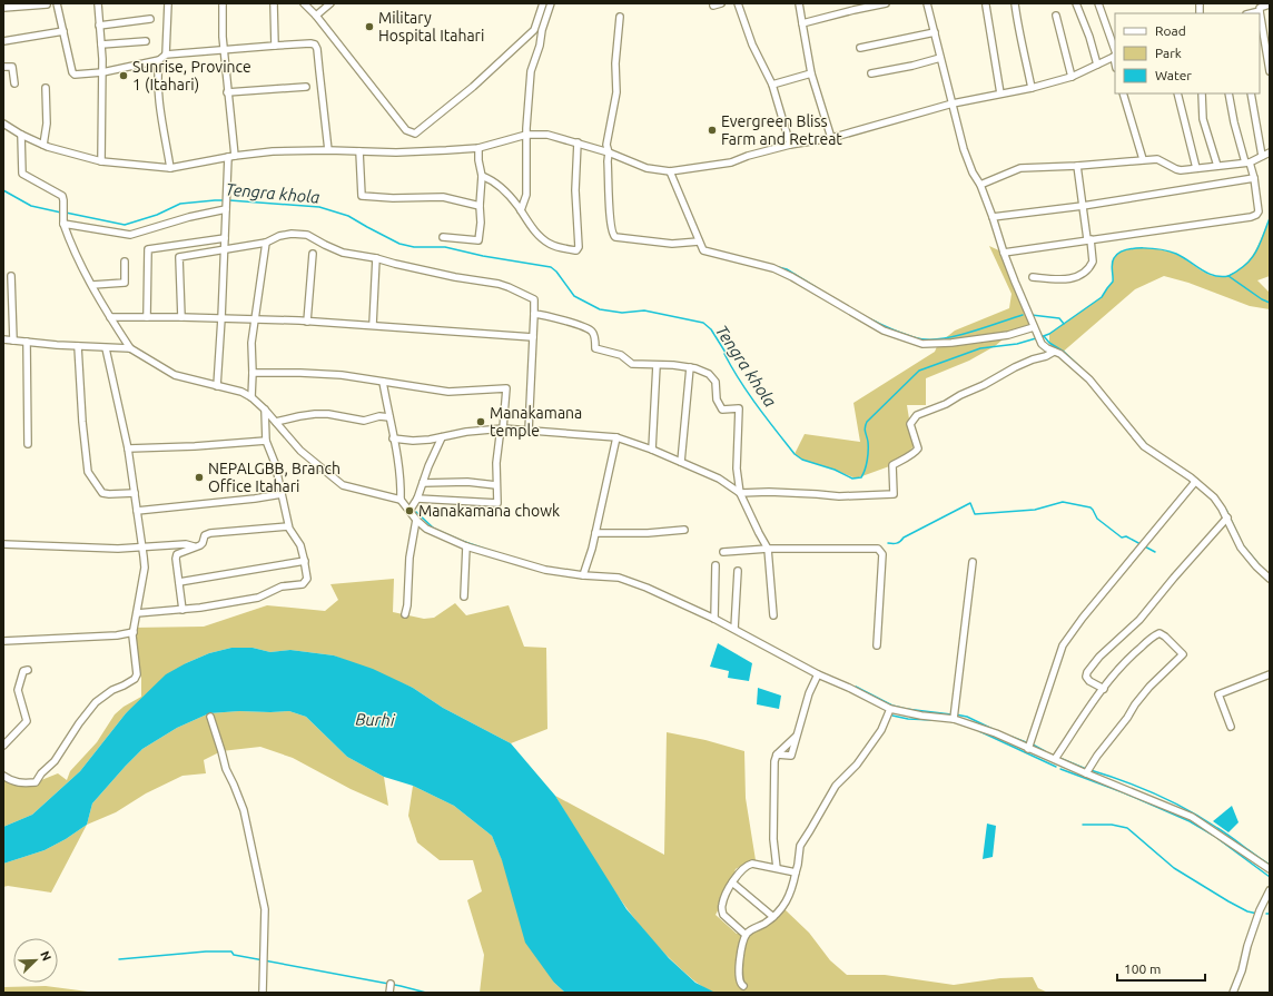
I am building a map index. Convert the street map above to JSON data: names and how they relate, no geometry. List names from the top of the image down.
{
  "water": ["Tengra khola", "Burhi"],
  "places": [
    "Military Hospital Itahari",
    "Sunrise, Province 1 (Itahari)",
    "Evergreen Bliss Farm and Retreat",
    "Manakamana temple",
    "NEPALGBB, Branch Office Itahari",
    "Manakamana chowk"
  ],
  "legend": ["Road", "Park", "Water"],
  "scale_bar": "100 m",
  "north": "top right"
}
